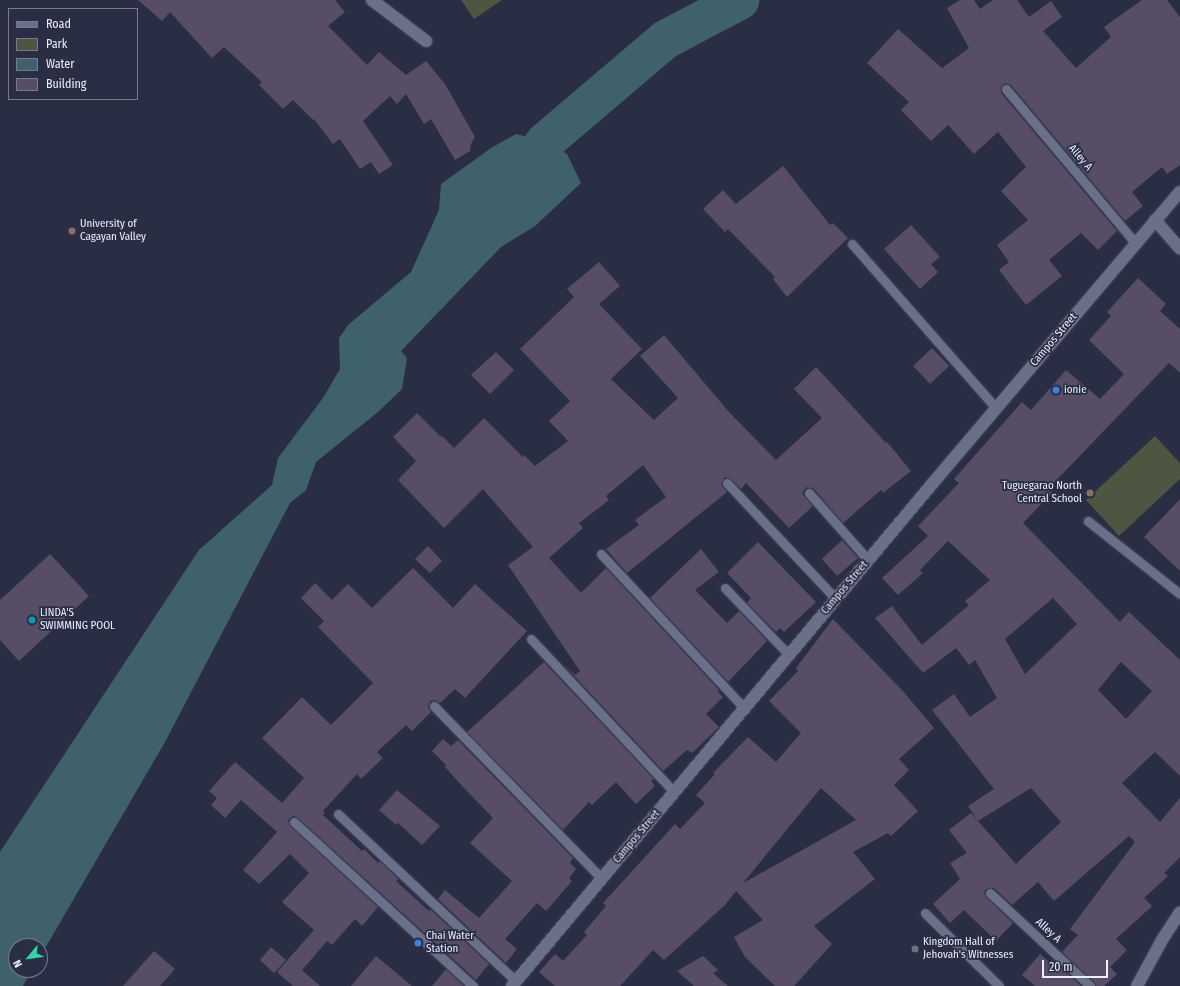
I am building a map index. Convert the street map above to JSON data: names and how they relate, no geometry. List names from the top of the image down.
{
  "streets": {
    "street": ["Campos Street"],
    "lane": ["Alley A"]
  },
  "crossings": [
    ["Alley A", "Campos Street"]
  ],
  "places": [
    "University of Cagayan Valley",
    "ionie",
    "Tuguegarao North Central School",
    "LINDA'S SWIMMING POOL",
    "Chai Water Station",
    "Kingdom Hall of Jehovah's Witnesses"
  ],
  "legend": [
    "Road",
    "Park",
    "Water",
    "Building"
  ],
  "scale_bar": "20 m",
  "north": "bottom left"
}
